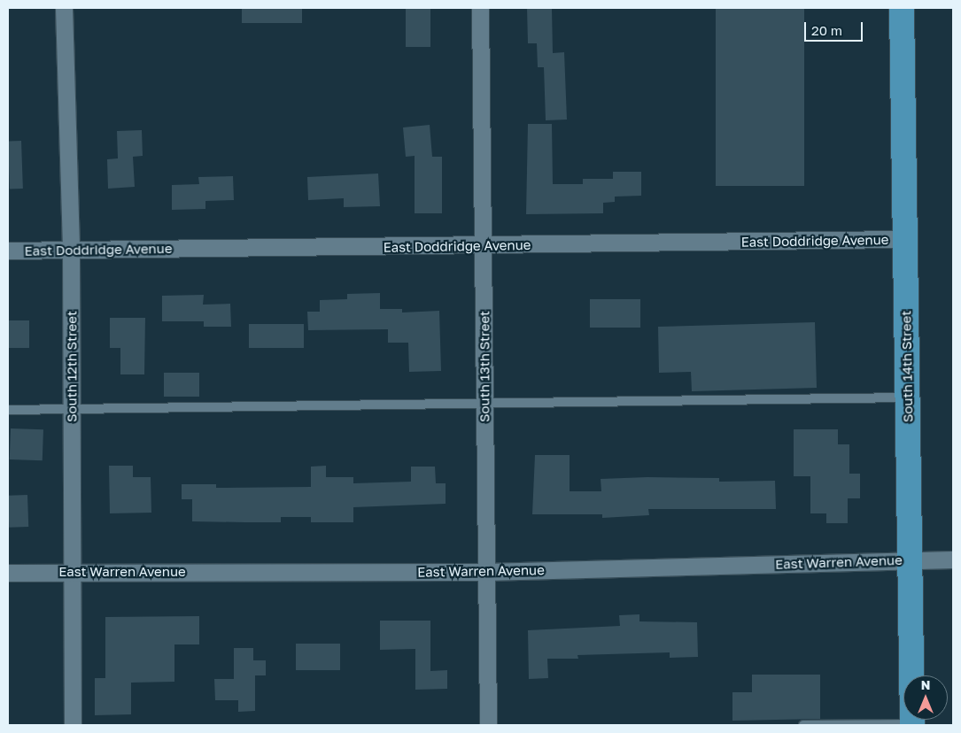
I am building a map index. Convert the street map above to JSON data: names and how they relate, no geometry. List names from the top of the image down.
{
  "streets": {
    "main road": ["South 14th Street"],
    "street": [
      "East Doddridge Avenue",
      "South 12th Street",
      "South 13th Street",
      "East Warren Avenue"
    ]
  },
  "crossings": [
    ["East Doddridge Avenue", "South 12th Street"],
    ["East Doddridge Avenue", "South 13th Street"],
    ["East Doddridge Avenue", "South 14th Street"],
    ["South 12th Street", "East Warren Avenue"],
    ["South 13th Street", "East Warren Avenue"],
    ["South 14th Street", "East Warren Avenue"]
  ],
  "scale_bar": "20 m",
  "north": "top"
}
